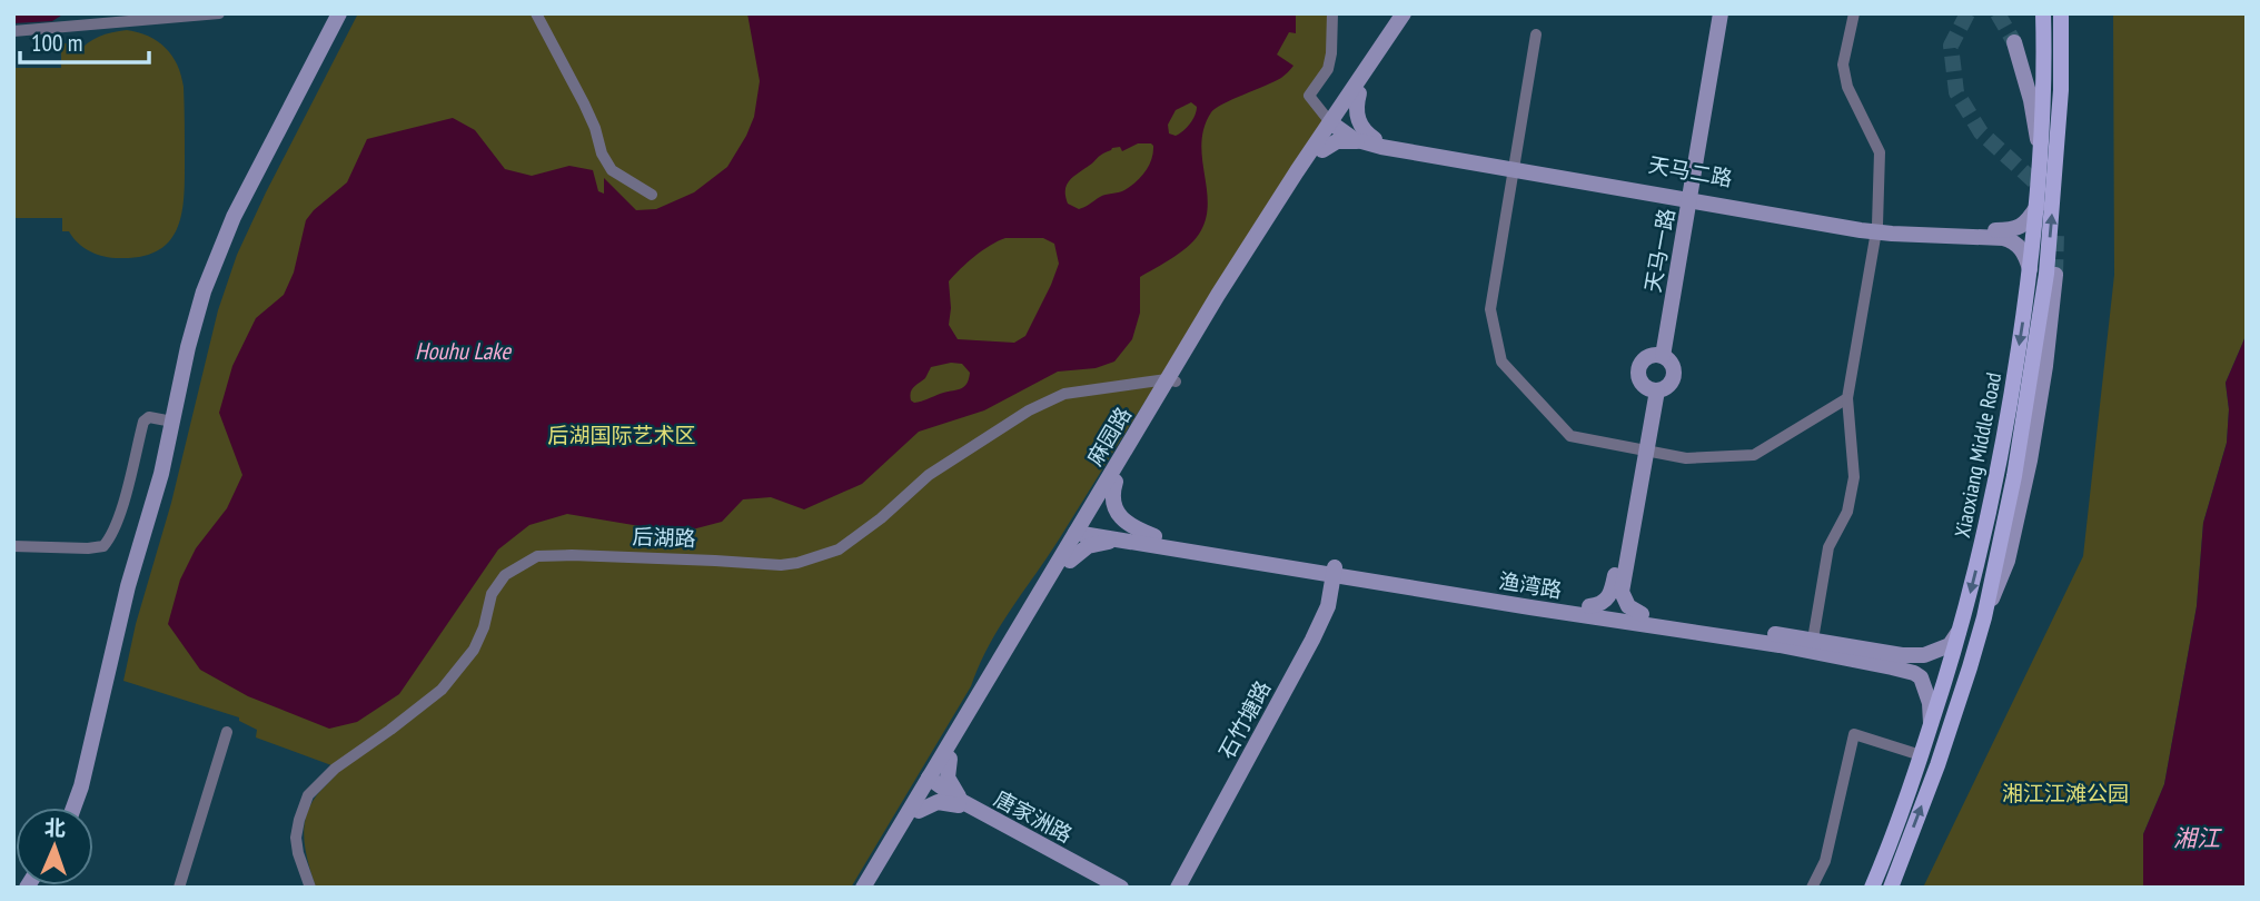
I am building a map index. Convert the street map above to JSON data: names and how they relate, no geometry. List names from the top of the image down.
{
  "streets": {
    "main road": [
      "天马二路",
      "天马一路",
      "麻园路",
      "Xiaoxiang Middle Road",
      "渔湾路",
      "石竹塘路",
      "唐家洲路"
    ],
    "street": ["后湖路"]
  },
  "crossings": [
    ["天马二路", "天马一路"],
    ["天马二路", "麻园路"],
    ["天马二路", "Xiaoxiang Middle Road"],
    ["天马一路", "渔湾路"],
    ["麻园路", "后湖路"],
    ["麻园路", "渔湾路"],
    ["麻园路", "唐家洲路"],
    ["Xiaoxiang Middle Road", "渔湾路"],
    ["渔湾路", "石竹塘路"]
  ],
  "water": ["Houhu Lake", "湘江"],
  "parks": ["后湖国际艺术区", "湘江江滩公园"],
  "scale_bar": "100 m",
  "north": "top"
}
